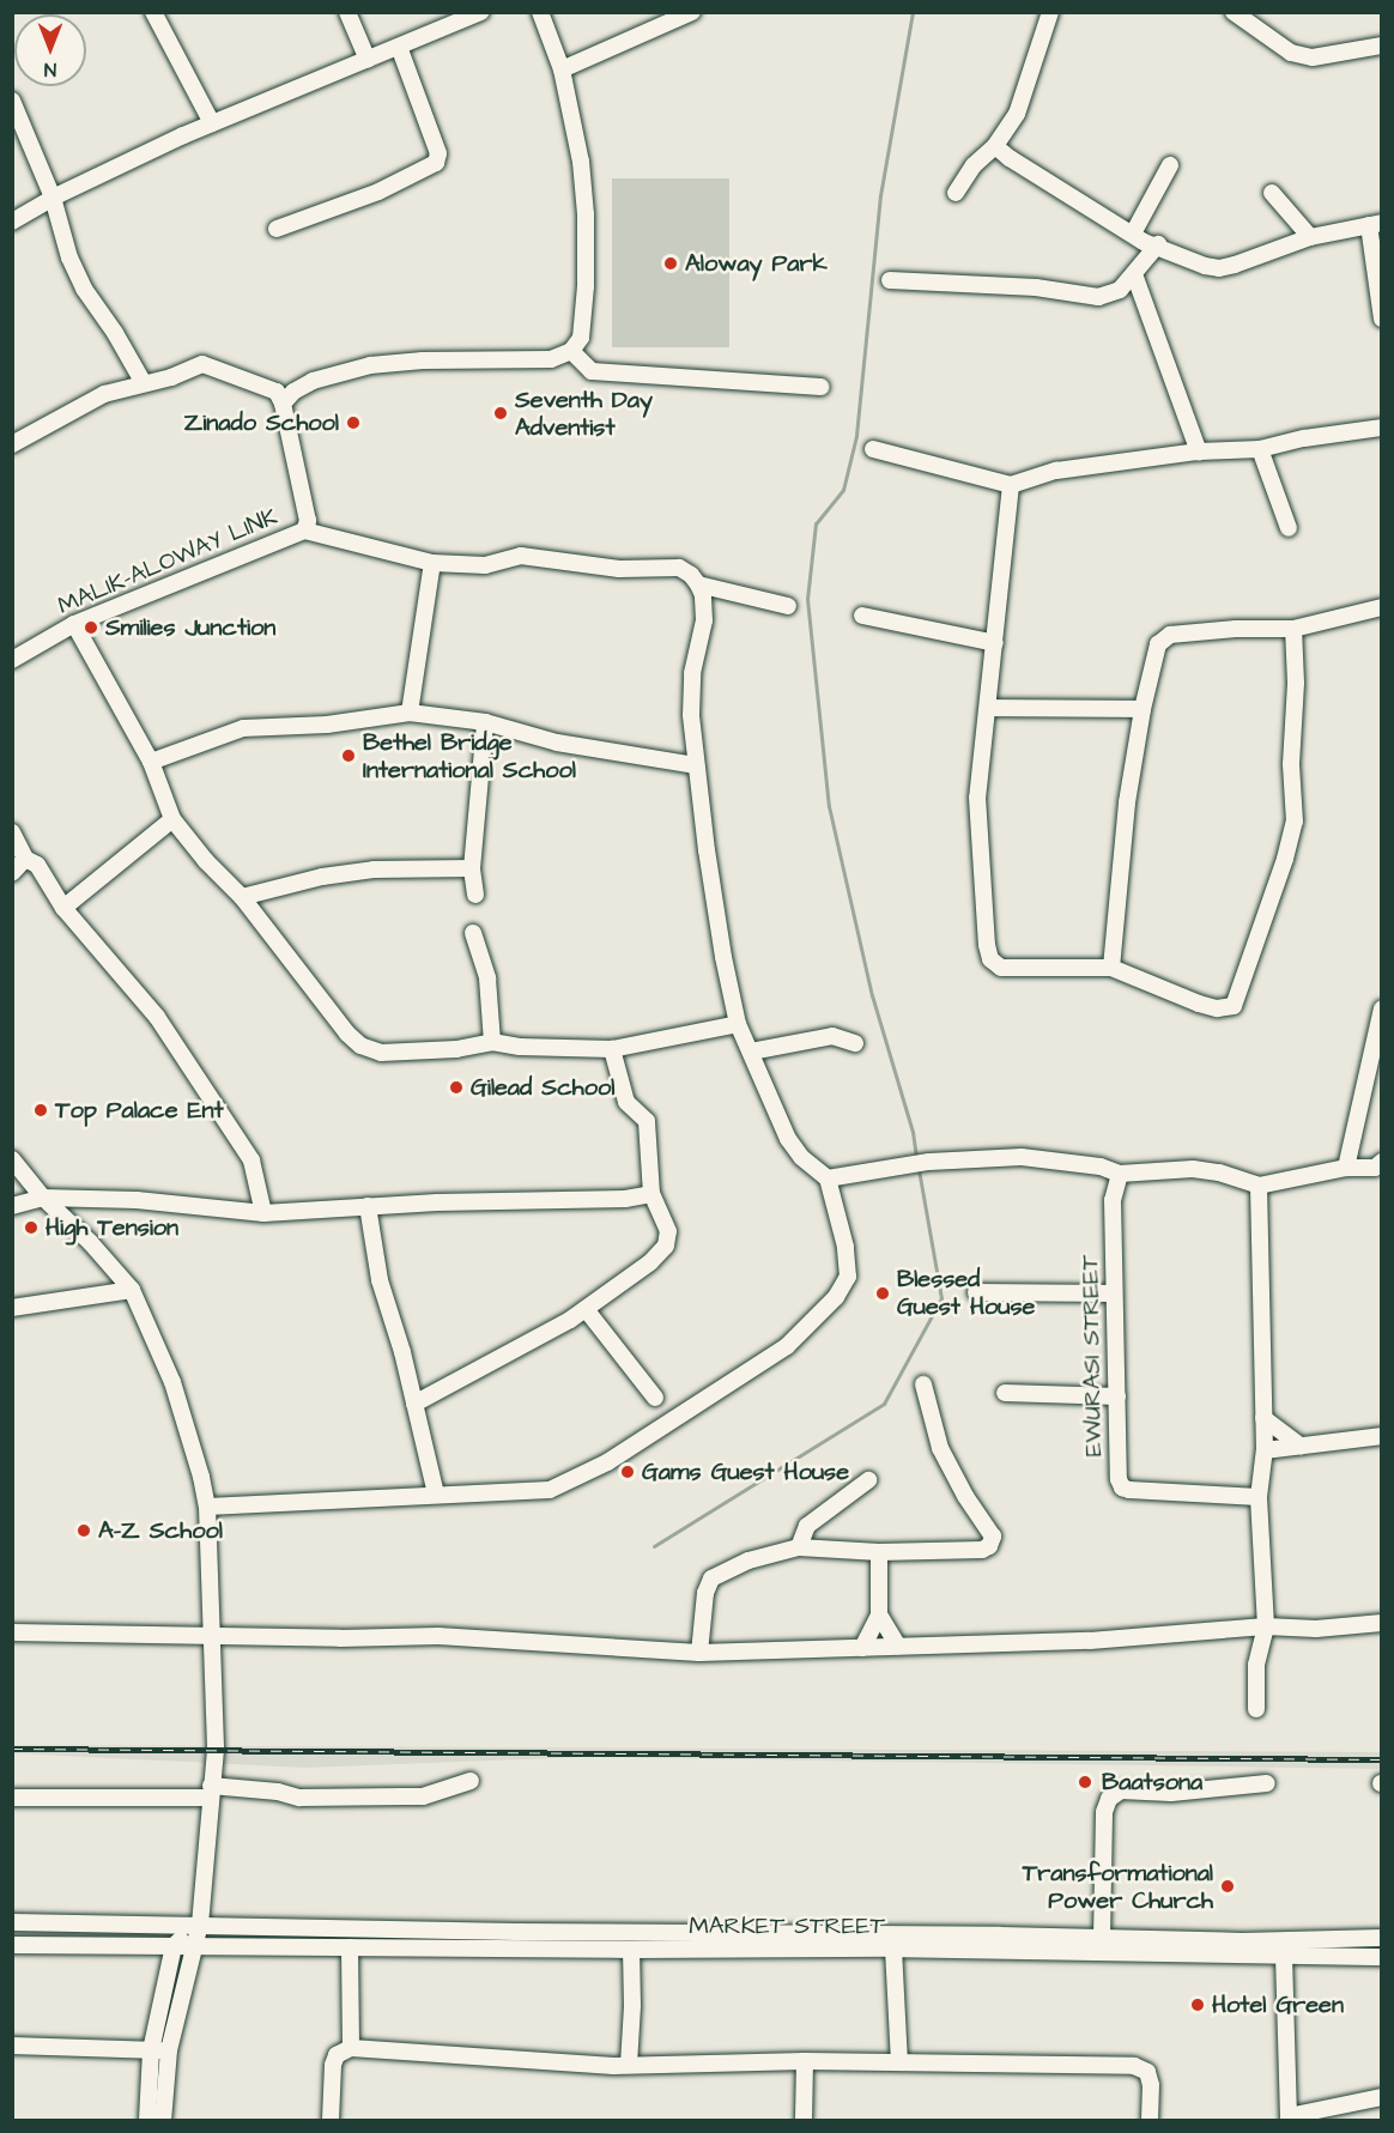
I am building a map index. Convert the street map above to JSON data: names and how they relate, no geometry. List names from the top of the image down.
{
  "streets": {
    "street": ["MALIK-ALOWAY LINK", "EWURASI STREET", "MARKET STREET"]
  },
  "places": [
    "Aloway Park",
    "Seventh Day Adventist",
    "Zinado School",
    "Smilies Junction",
    "Bethel Bridge International School",
    "Gilead School",
    "Top Palace Ent",
    "High Tension",
    "Blessed Guest House",
    "Gams Guest House",
    "A-Z School",
    "Baatsona",
    "Transformational Power Church",
    "Hotel Green"
  ],
  "north": "bottom"
}
